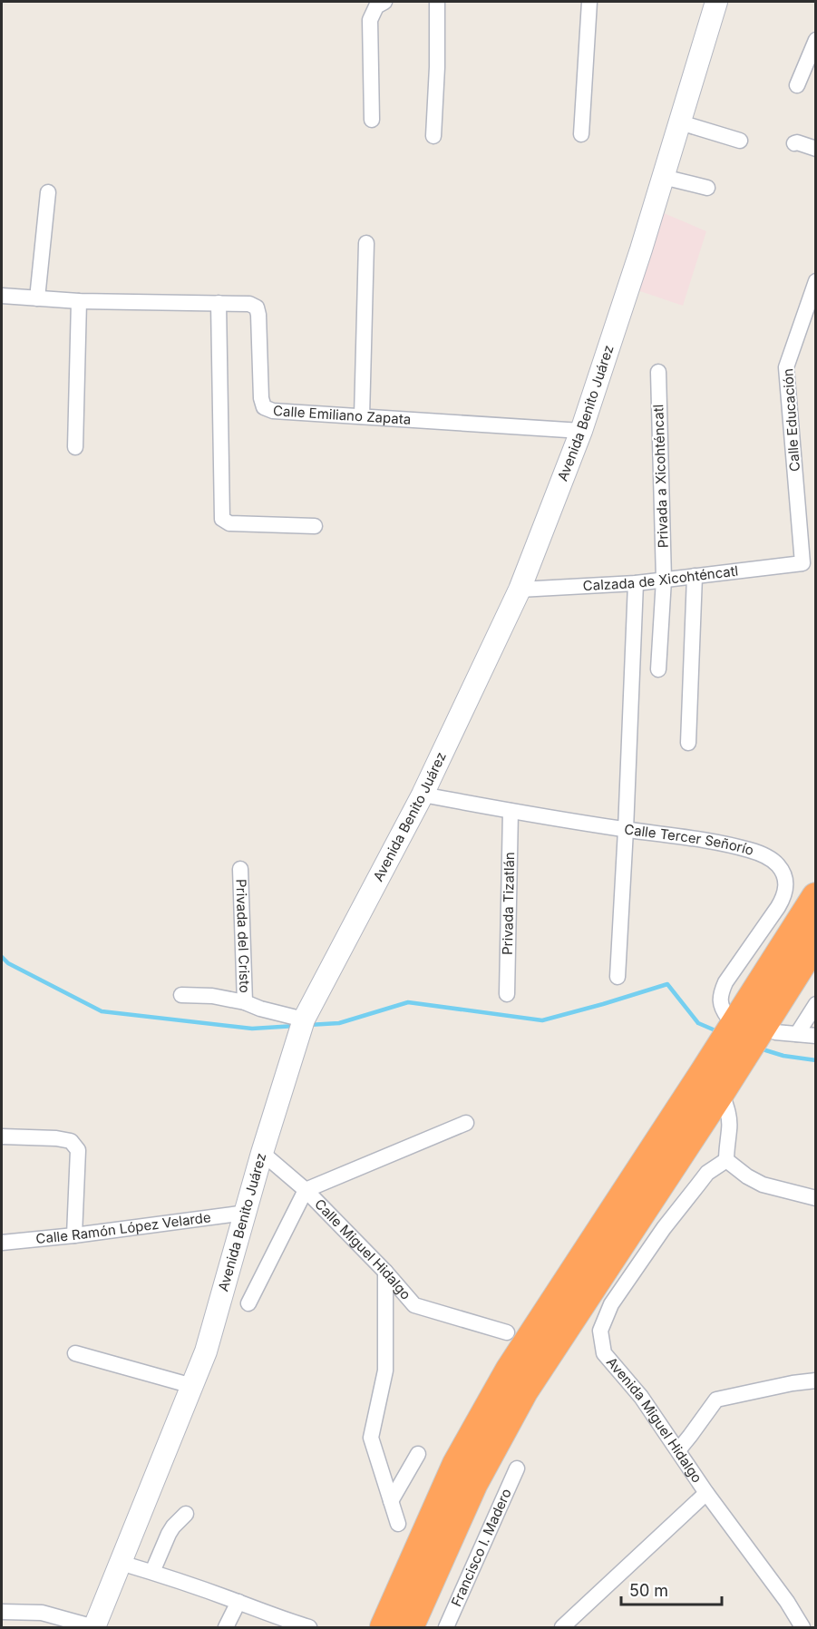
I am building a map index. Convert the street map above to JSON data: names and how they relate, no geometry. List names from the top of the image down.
{
  "streets": {
    "main road": ["Avenida Benito Juárez"],
    "street": [
      "Calle Emiliano Zapata",
      "Calle Educación",
      "Privada a Xicohténcatl",
      "Calzada de Xicohténcatl",
      "Calle Tercer Señorío",
      "Privada Tizatlán",
      "Privada del Cristo",
      "Calle Ramón López Velarde",
      "Calle Miguel Hidalgo",
      "Avenida Miguel Hidalgo",
      "Francisco I. Madero"
    ]
  },
  "crossings": [
    ["Avenida Benito Juárez", "Calle Emiliano Zapata"],
    ["Avenida Benito Juárez", "Calzada de Xicohténcatl"],
    ["Avenida Benito Juárez", "Calle Tercer Señorío"],
    ["Avenida Benito Juárez", "Privada del Cristo"],
    ["Avenida Benito Juárez", "Calle Ramón López Velarde"],
    ["Avenida Benito Juárez", "Calle Miguel Hidalgo"],
    ["Calle Educación", "Calzada de Xicohténcatl"],
    ["Privada a Xicohténcatl", "Calzada de Xicohténcatl"],
    ["Calle Tercer Señorío", "Privada Tizatlán"]
  ],
  "scale_bar": "50 m"
}
